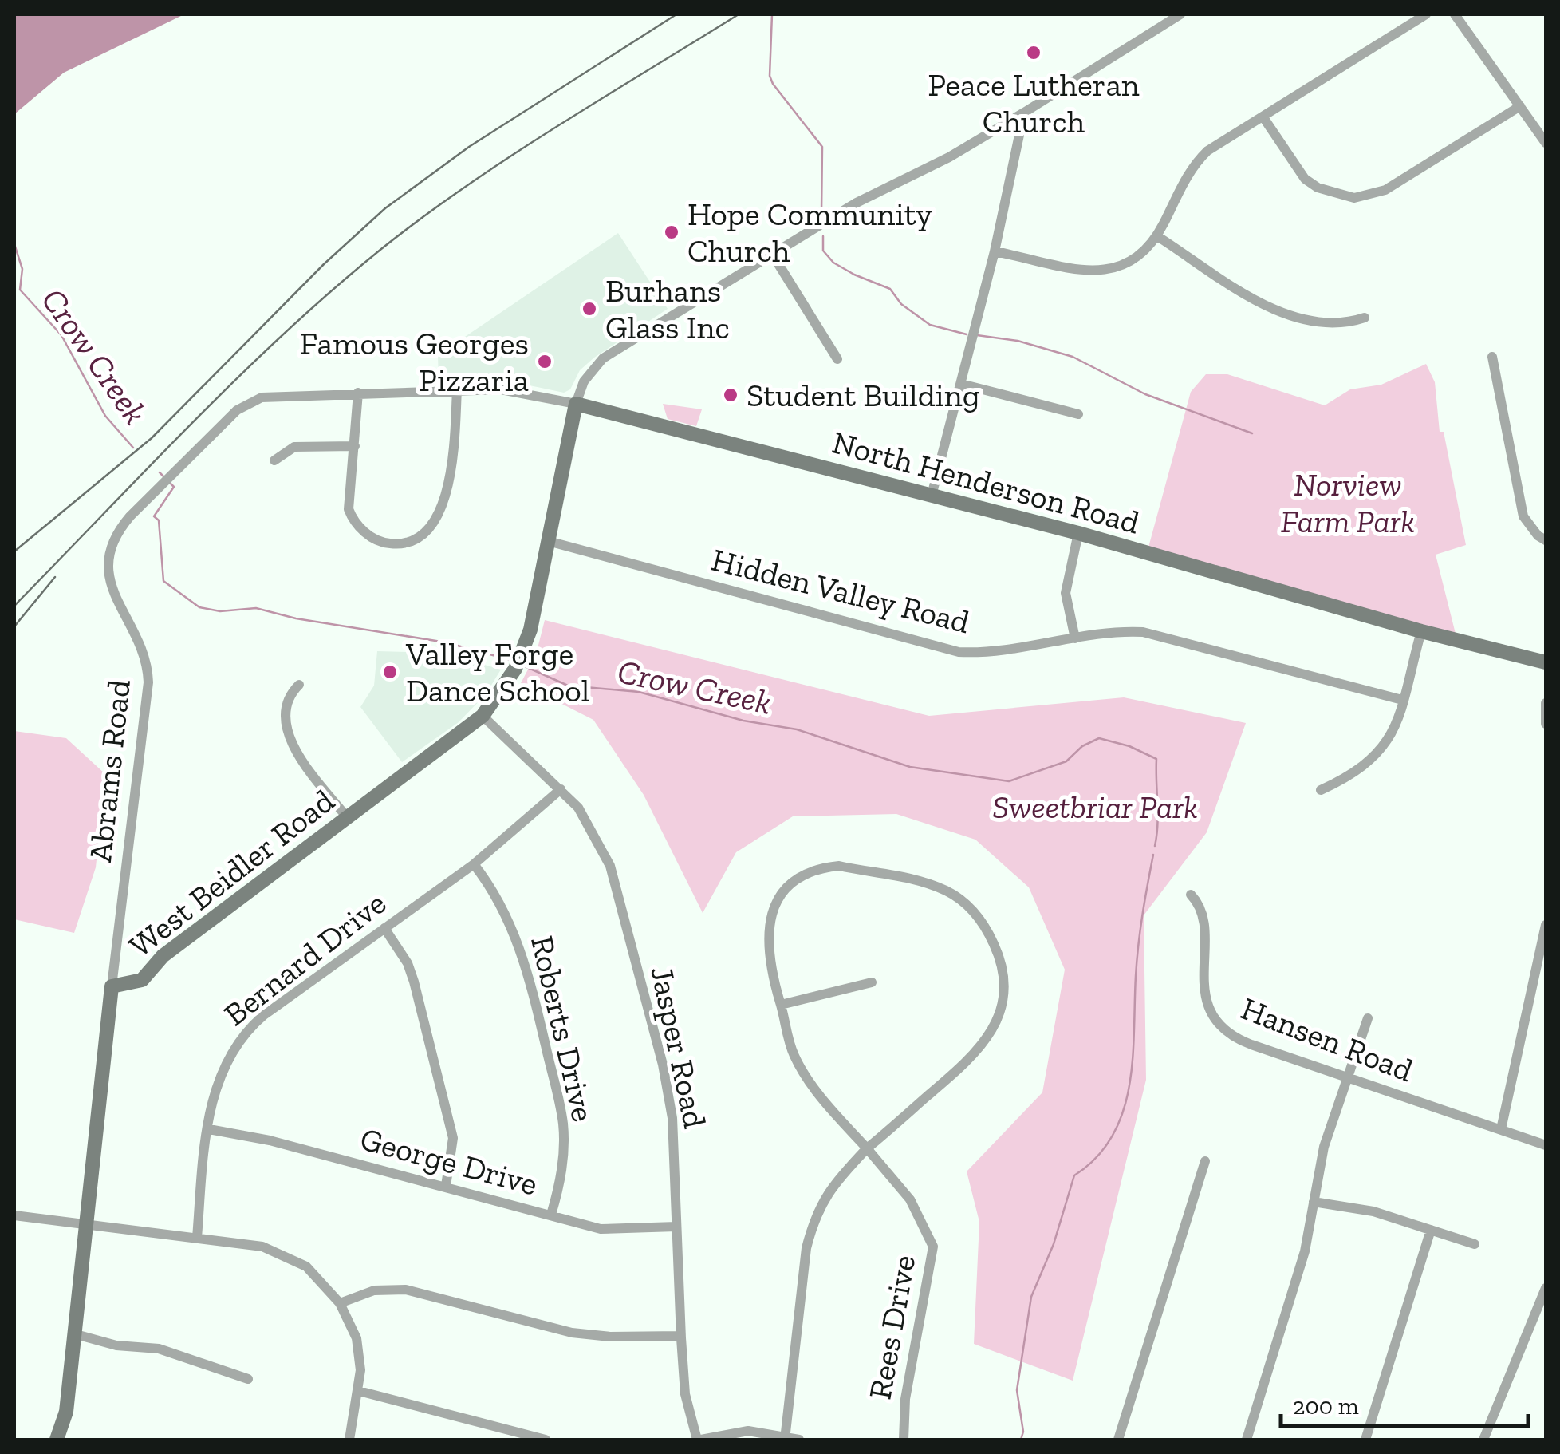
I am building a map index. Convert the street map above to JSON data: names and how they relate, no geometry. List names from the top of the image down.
{
  "streets": {
    "street": [
      "North Henderson Road",
      "Hidden Valley Road",
      "Abrams Road",
      "West Beidler Road",
      "Bernard Drive",
      "Roberts Drive",
      "Hansen Road",
      "Jasper Road",
      "George Drive",
      "Rees Drive"
    ]
  },
  "crossings": [
    ["North Henderson Road", "Abrams Road"],
    ["North Henderson Road", "West Beidler Road"],
    ["Hidden Valley Road", "West Beidler Road"],
    ["Abrams Road", "West Beidler Road"],
    ["West Beidler Road", "Jasper Road"],
    ["Bernard Drive", "Roberts Drive"],
    ["Bernard Drive", "Jasper Road"],
    ["Bernard Drive", "George Drive"],
    ["Roberts Drive", "George Drive"],
    ["Jasper Road", "George Drive"]
  ],
  "water": ["Crow Creek"],
  "parks": ["Norview Farm Park", "Sweetbriar Park"],
  "places": [
    "Peace Lutheran Church",
    "Hope Community Church",
    "Burhans Glass Inc",
    "Famous Georges Pizzaria",
    "Student Building",
    "Valley Forge Dance School"
  ],
  "scale_bar": "200 m"
}
